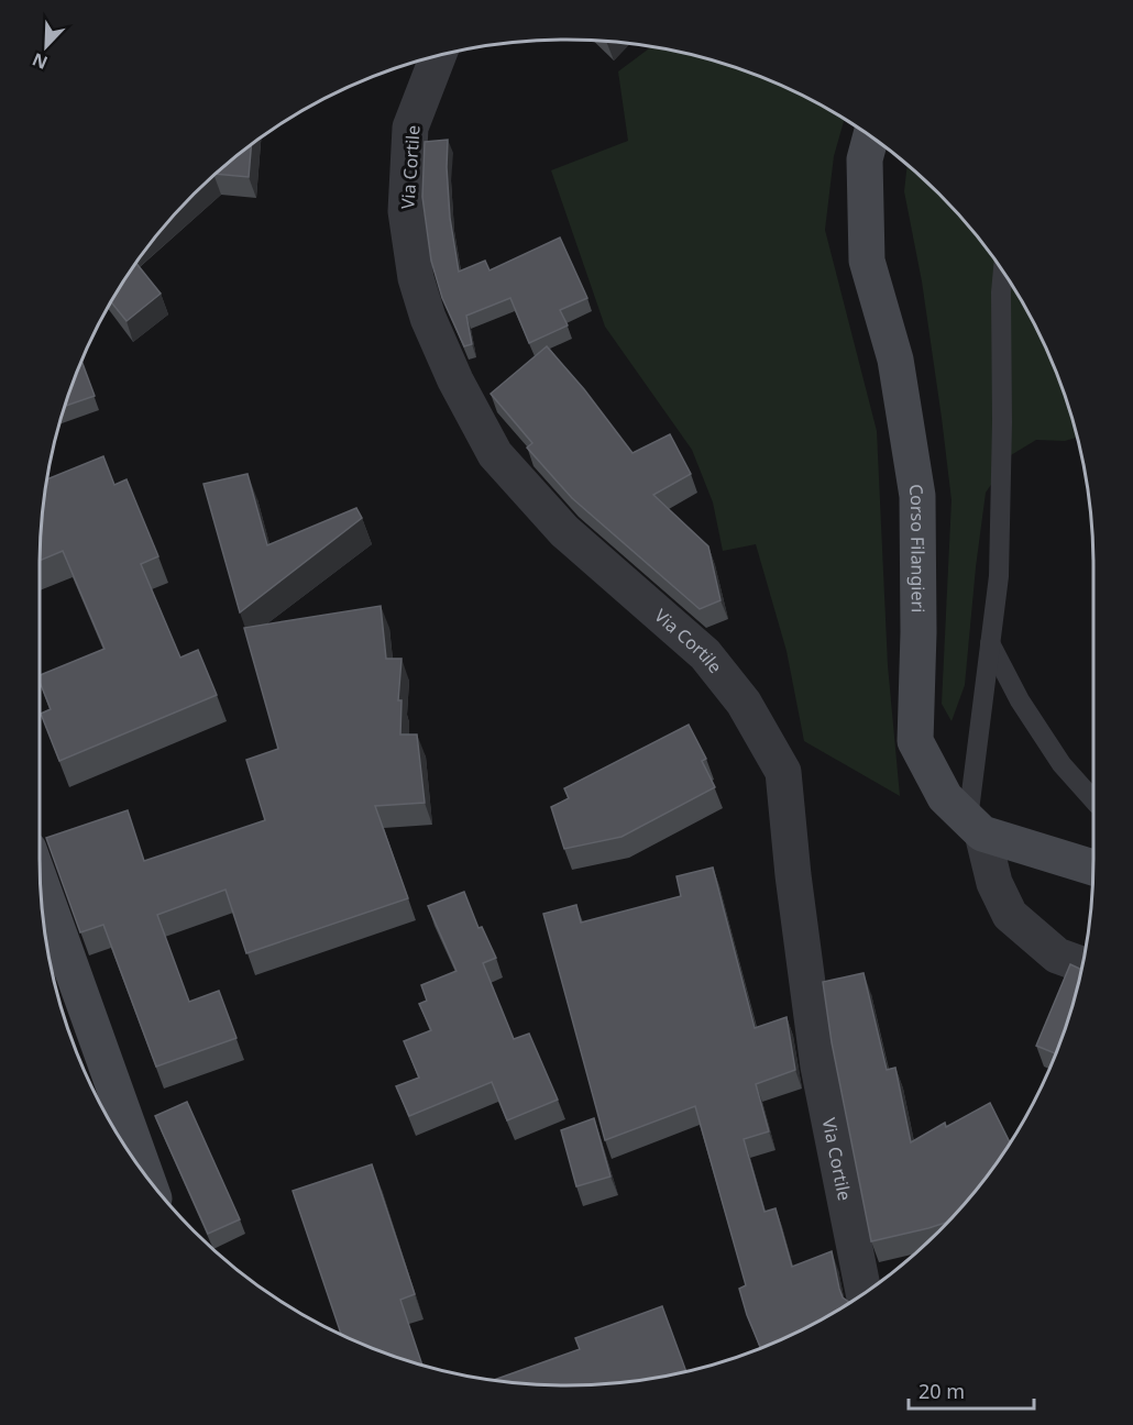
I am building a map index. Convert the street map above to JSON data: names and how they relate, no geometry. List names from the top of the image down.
{
  "streets": {
    "street": ["Via Cortile", "Corso Filangieri"]
  },
  "scale_bar": "20 m",
  "north": "bottom left"
}
